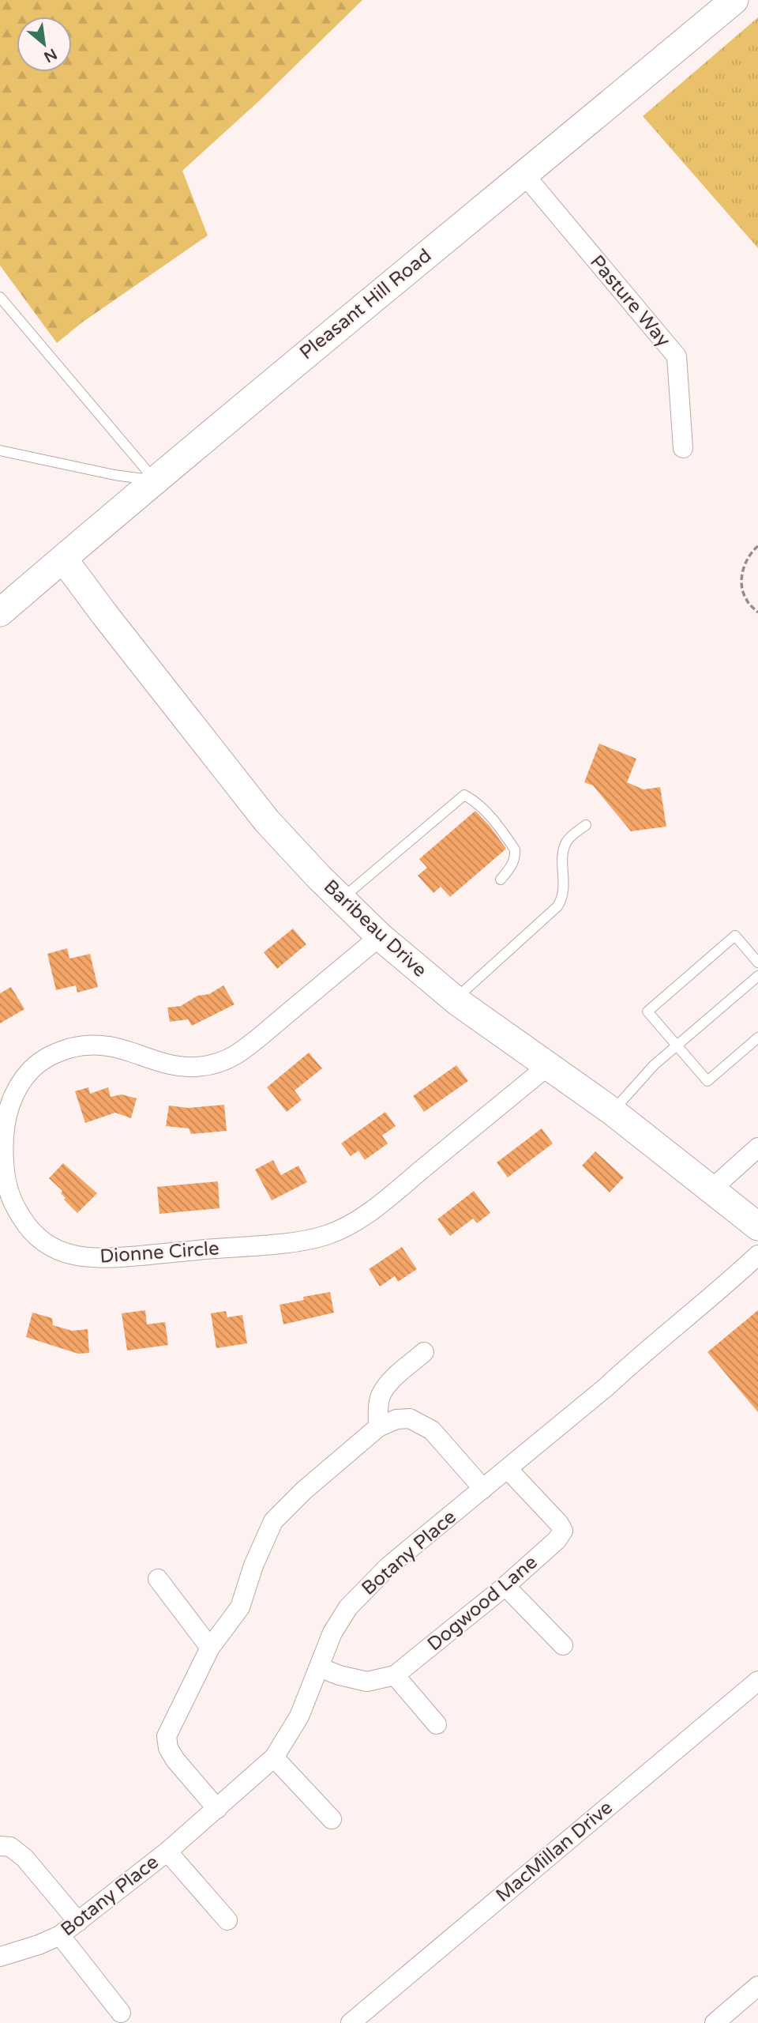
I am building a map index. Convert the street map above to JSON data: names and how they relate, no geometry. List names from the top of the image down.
{
  "streets": {
    "street": [
      "Pasture Way",
      "Pleasant Hill Road",
      "Baribeau Drive",
      "Dionne Circle",
      "Botany Place",
      "Dogwood Lane",
      "MacMillan Drive"
    ]
  },
  "crossings": [
    ["Pasture Way", "Pleasant Hill Road"],
    ["Pleasant Hill Road", "Baribeau Drive"],
    ["Baribeau Drive", "Dionne Circle"],
    ["Botany Place", "Dogwood Lane"]
  ],
  "north": "bottom right"
}
